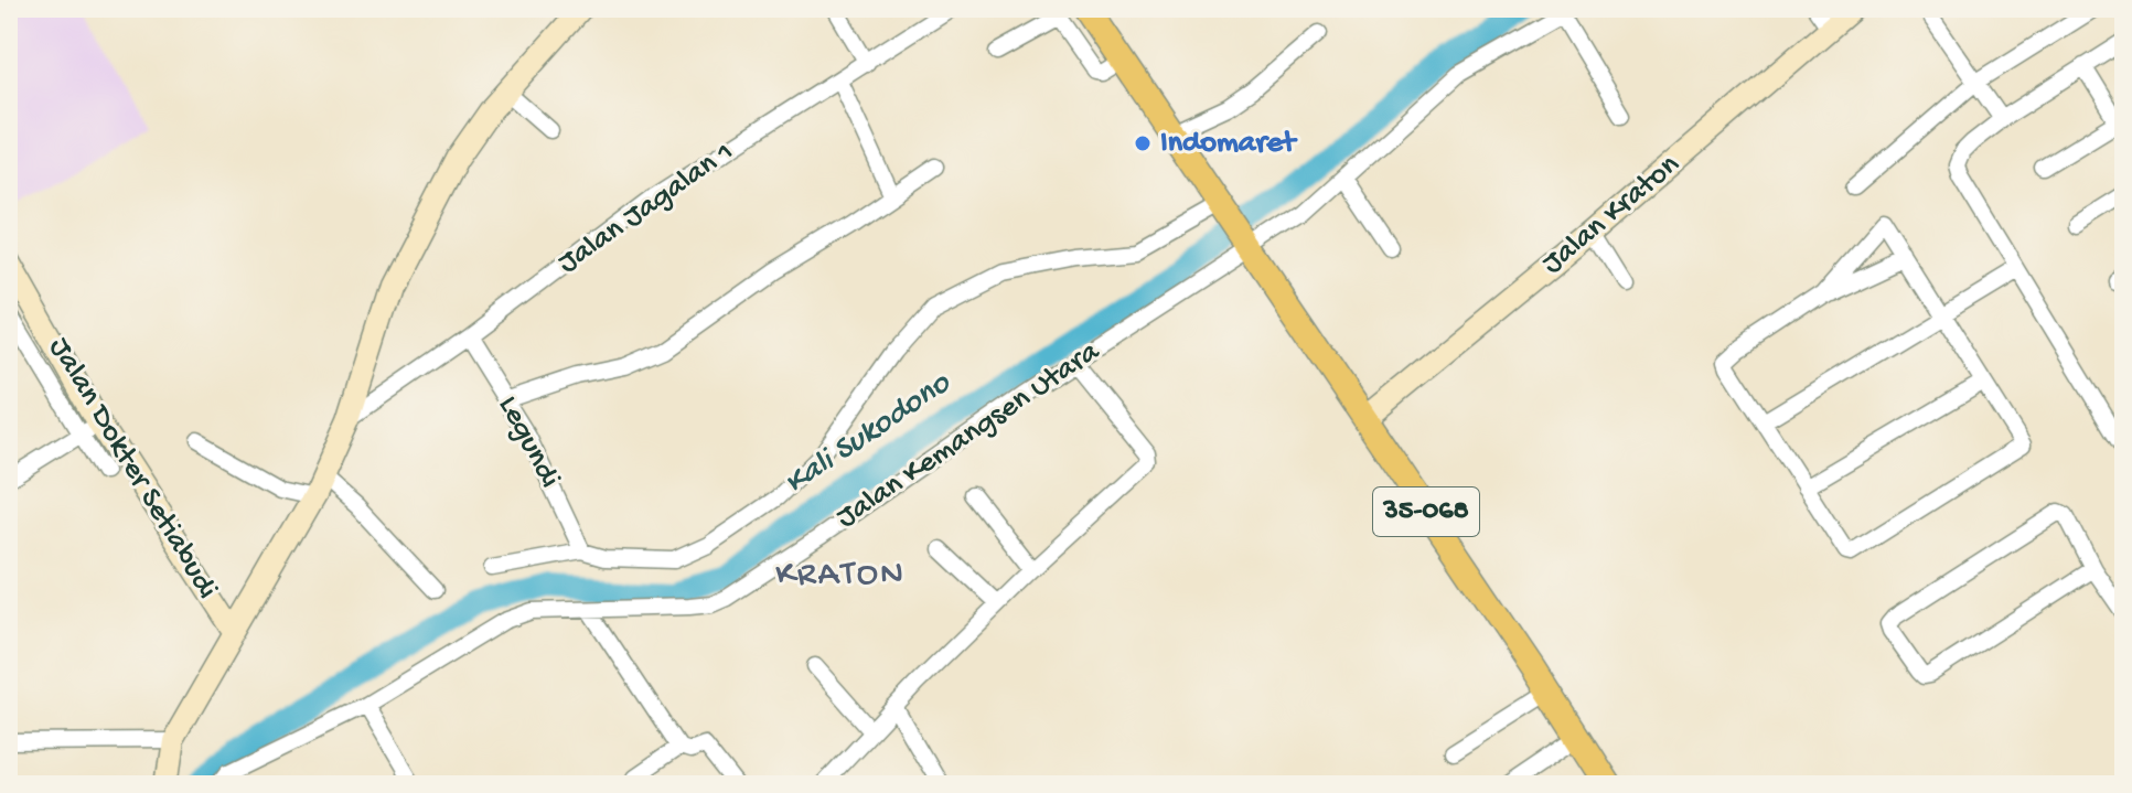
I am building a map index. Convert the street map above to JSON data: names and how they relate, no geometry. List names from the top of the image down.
{
  "streets": {
    "main road": ["Jalan Kraton", "Jalan Dokter Setiabudi", "35-068"],
    "street": ["Jalan Jagalan 1", "Jalan Kemangsen Utara", "Legundi"]
  },
  "crossings": [
    ["Jalan Jagalan 1", "Legundi"],
    ["Jalan Kraton", "35-068"],
    ["Jalan Kemangsen Utara", "35-068"]
  ],
  "districts": ["KRATON"],
  "water": ["Kali Sukodono"],
  "places": ["Indomaret"]
}
